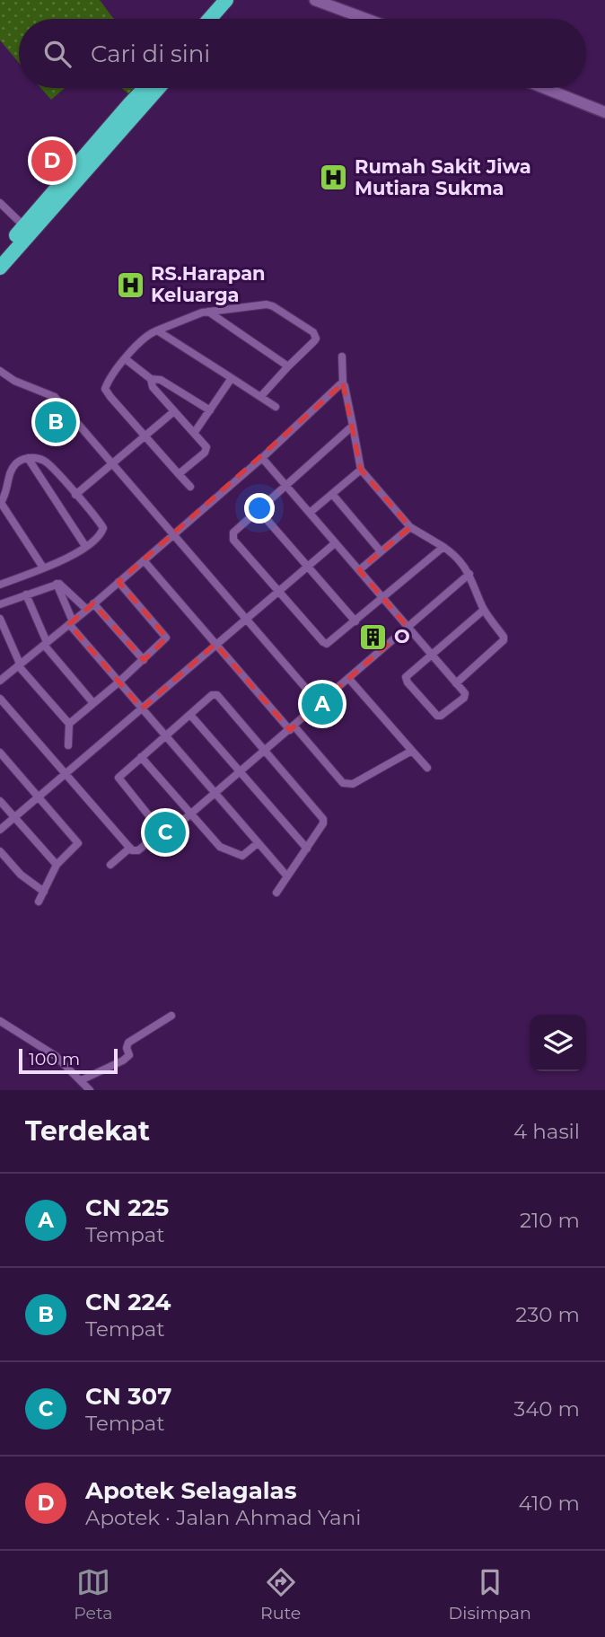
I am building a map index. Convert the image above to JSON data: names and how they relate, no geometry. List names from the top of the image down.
{
  "places": {
    "hospital": ["Rumah Sakit Jiwa Mutiara Sukma", "RS.Harapan Keluarga"],
    "building": ["O"]
  },
  "scale_bar": "100 m",
  "page": {
    "search": "Cari di sini",
    "pins": [
      "D",
      "B",
      "A",
      "C"
    ],
    "scale": "100 m",
    "heading": ["Terdekat", "4 hasil"],
    "list": [
      {
        "mark": "A",
        "name": "CN 225",
        "note": "Tempat",
        "value": "210 m"
      },
      {
        "mark": "B",
        "name": "CN 224",
        "note": "Tempat",
        "value": "230 m"
      },
      {
        "mark": "C",
        "name": "CN 307",
        "note": "Tempat",
        "value": "340 m"
      },
      {
        "mark": "D",
        "name": "Apotek Selagalas",
        "note": "Apotek · Jalan Ahmad Yani",
        "value": "410 m"
      }
    ],
    "nav": ["Peta", "Rute", "Disimpan"]
  }
}
